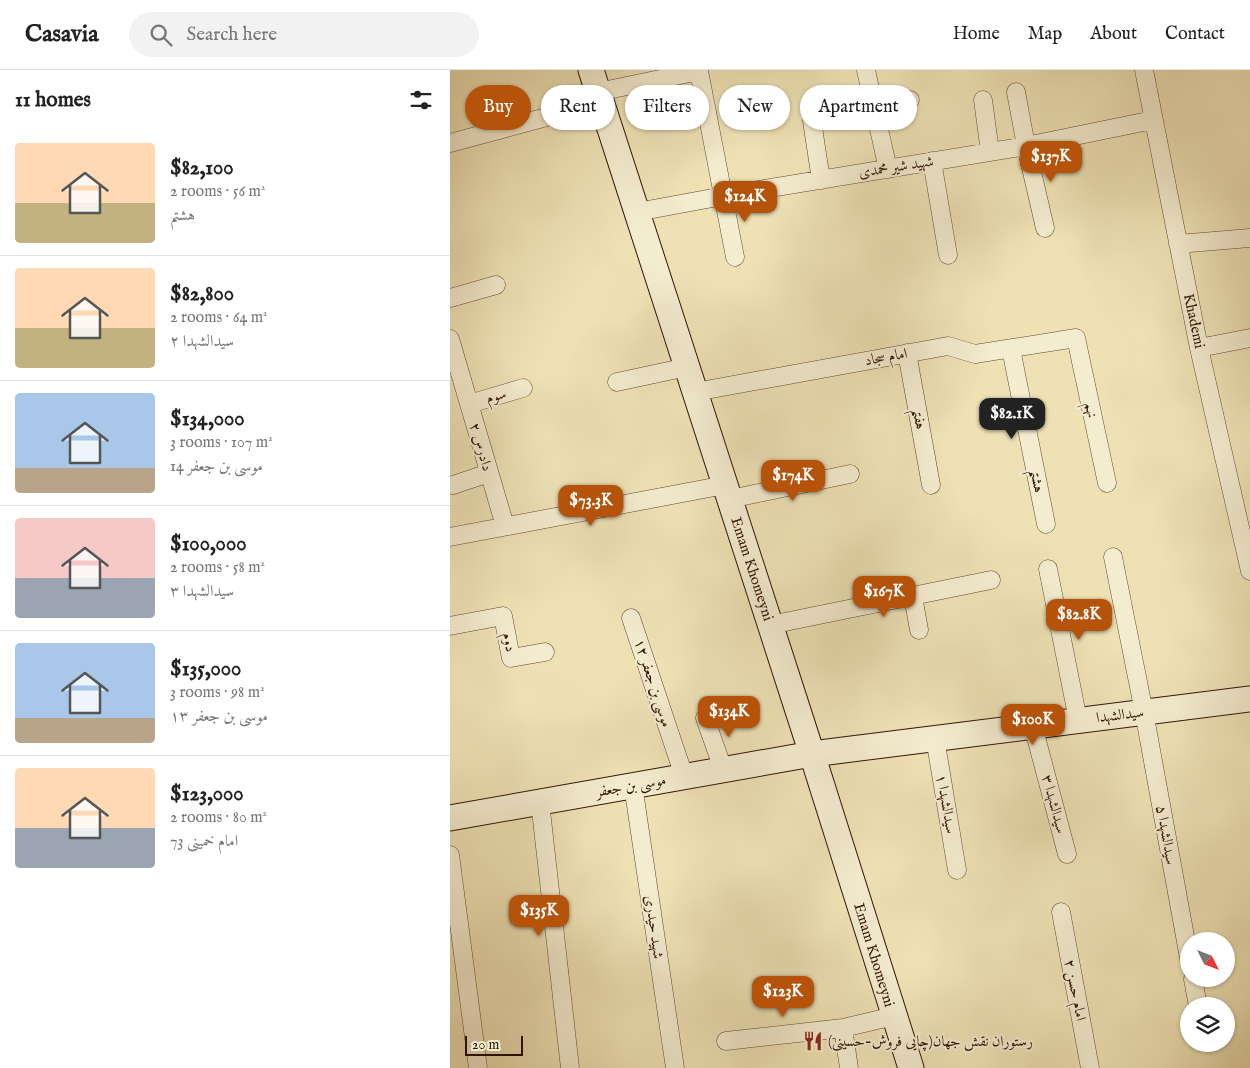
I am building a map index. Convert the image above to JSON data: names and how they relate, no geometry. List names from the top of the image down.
{
  "streets": {
    "main road": ["Emam Khomeyni", "سیدالشهدا", "موسی بن جعفر"],
    "street": [
      "شهید شیر محمدی",
      "Khademi",
      "امام سجاد",
      "سوم",
      "نهم",
      "هفتم",
      "دادرس ۲",
      "هشتم",
      "دوم",
      "موسی بن جعفر ۱۲",
      "سیدالشهدا ۱",
      "سیدالشهدا ۳",
      "سیدالشهدا ۵",
      "شهید حیدری",
      "امام حسن ۲"
    ]
  },
  "crossings": [
    ["شهید شیر محمدی", "Khademi"],
    ["شهید شیر محمدی", "Emam Khomeyni"],
    ["امام سجاد", "نهم"],
    ["امام سجاد", "هفتم"],
    ["امام سجاد", "هشتم"],
    ["امام سجاد", "Emam Khomeyni"],
    ["سوم", "دادرس ۲"],
    ["Emam Khomeyni", "سیدالشهدا"],
    ["Emam Khomeyni", "موسی بن جعفر"],
    ["موسی بن جعفر ۱۲", "موسی بن جعفر"],
    ["سیدالشهدا", "موسی بن جعفر"],
    ["سیدالشهدا", "سیدالشهدا ۱"],
    ["سیدالشهدا", "سیدالشهدا ۳"],
    ["سیدالشهدا", "سیدالشهدا ۵"],
    ["موسی بن جعفر", "شهید حیدری"]
  ],
  "places": {
    "restaurant": ["رستوران نقش جهان(چایی فروش-حسینی)"]
  },
  "scale_bar": "20 m",
  "north": "bottom right",
  "page": {
    "header": "Casavia",
    "search": "Search here",
    "nav": [
      "Home",
      "Map",
      "About",
      "Contact"
    ],
    "heading": "11 homes",
    "chip": [
      "Buy",
      "Rent",
      "Filters",
      "New",
      "Apartment"
    ],
    "list": [
      {
        "name": "$82,100",
        "note": "2 rooms · 56 m² · هشتم"
      },
      {
        "name": "$82,800",
        "note": "2 rooms · 64 m² · سیدالشهدا ۲"
      },
      {
        "name": "$134,000",
        "note": "3 rooms · 107 m² · موسی بن جعفر 14"
      },
      {
        "name": "$100,000",
        "note": "2 rooms · 58 m² · سیدالشهدا ۳"
      },
      {
        "name": "$135,000",
        "note": "3 rooms · 98 m² · موسی بن جعفر ۱۳"
      },
      {
        "name": "$123,000",
        "note": "2 rooms · 80 m² · امام خمینی 73"
      }
    ],
    "price": [
      "$137K",
      "$124K",
      "$82.1K",
      "$174K",
      "$73.3K",
      "$167K",
      "$82.8K",
      "$134K",
      "$100K",
      "$135K",
      "$123K"
    ],
    "scale": "20 m"
  }
}
